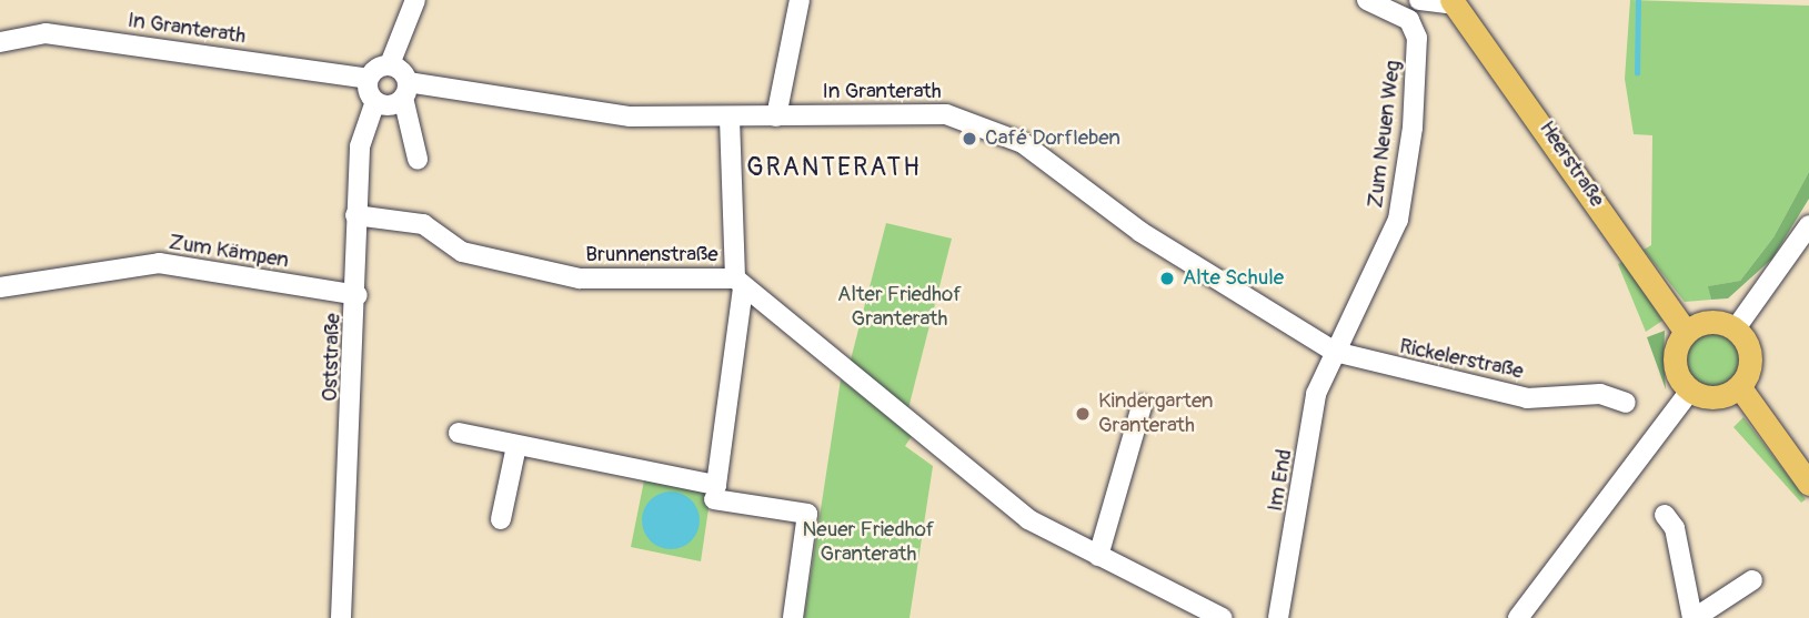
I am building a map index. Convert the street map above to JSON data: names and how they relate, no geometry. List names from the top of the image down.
{
  "streets": {
    "main road": ["Heerstraße"],
    "street": [
      "In Granterath",
      "Zum Neuen Weg",
      "Zum Kämpen",
      "Brunnenstraße",
      "Oststraße",
      "Rickelerstraße",
      "Im End"
    ]
  },
  "crossings": [
    ["In Granterath", "Zum Neuen Weg"],
    ["In Granterath", "Oststraße"],
    ["In Granterath", "Rickelerstraße"],
    ["In Granterath", "Im End"],
    ["Zum Neuen Weg", "Rickelerstraße"],
    ["Zum Neuen Weg", "Im End"],
    ["Zum Kämpen", "Oststraße"],
    ["Brunnenstraße", "Oststraße"],
    ["Rickelerstraße", "Im End"]
  ],
  "districts": ["GRANTERATH"],
  "parks": ["Alter Friedhof Granterath", "Neuer Friedhof Granterath"],
  "places": ["Café Dorfleben", "Alte Schule", "Kindergarten Granterath"]
}
